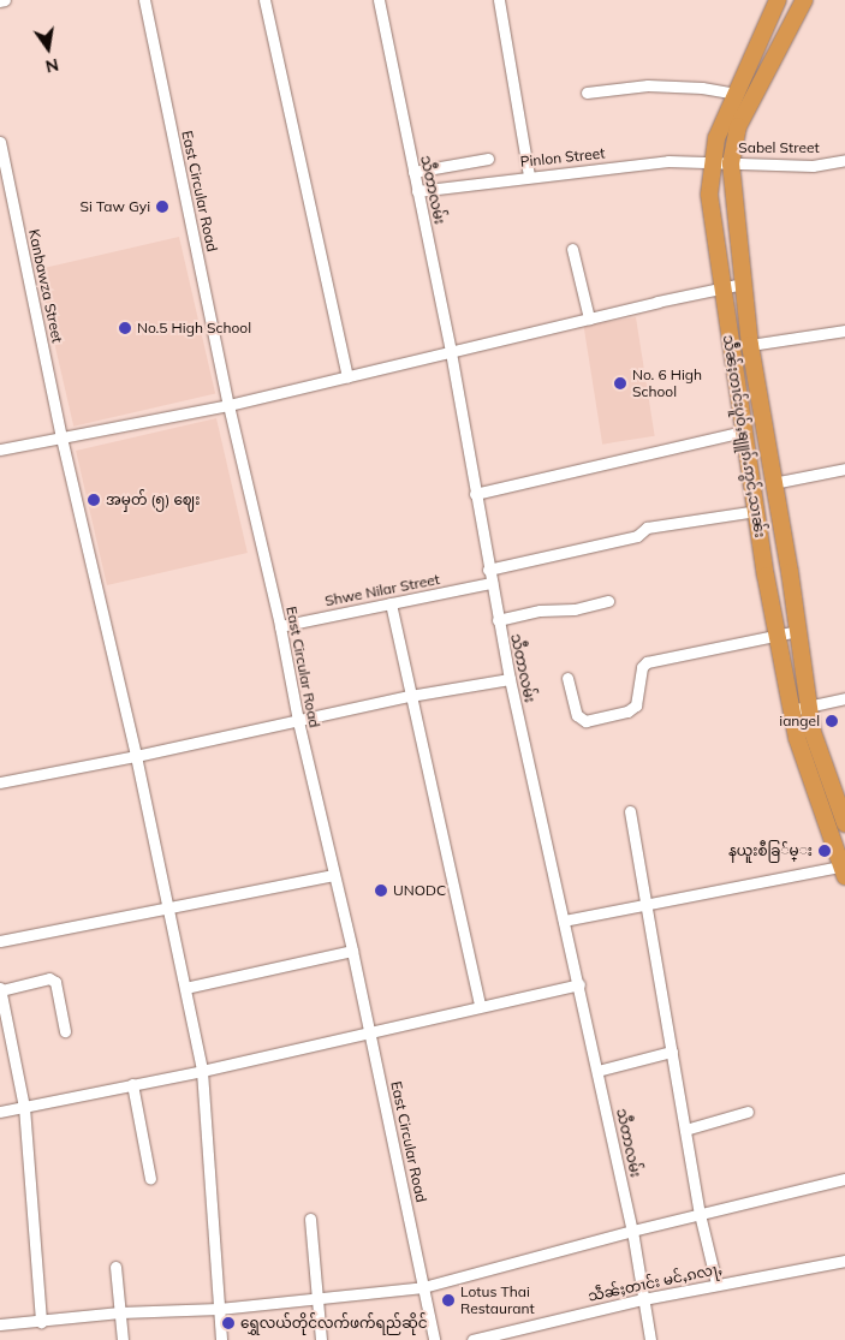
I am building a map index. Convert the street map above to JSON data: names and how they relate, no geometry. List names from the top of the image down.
{
  "streets": {
    "highway": ["သဵႅၼ်ႈတၢင်းပူဝ်ႇၶျူၵ်ႉဢွင်ႇသၢၼ်း"],
    "street": [
      "Sabel Street",
      "Pinlon Street",
      "သီတာလမ်း",
      "East Circular Road",
      "Kanbawza Street",
      "Shwe Nilar Street",
      "သဵၼ်ႈတၢင်း မင်ႇၵလႃႇ"
    ]
  },
  "crossings": [
    ["Sabel Street", "Pinlon Street"],
    ["Sabel Street", "သဵႅၼ်ႈတၢင်းပူဝ်ႇၶျူၵ်ႉဢွင်ႇသၢၼ်း"],
    ["Pinlon Street", "သီတာလမ်း"],
    ["Pinlon Street", "သဵႅၼ်ႈတၢင်းပူဝ်ႇၶျူၵ်ႉဢွင်ႇသၢၼ်း"],
    ["သီတာလမ်း", "Shwe Nilar Street"],
    ["သီတာလမ်း", "သဵၼ်ႈတၢင်း မင်ႇၵလႃႇ"],
    ["East Circular Road", "Shwe Nilar Street"]
  ],
  "places": [
    "Si Taw Gyi",
    "No.5 High School",
    "No. 6 High School",
    "အမှတ် (၅) ဈေး",
    "iangel",
    "နယူးစီခြ်မ္း",
    "UNODC",
    "Lotus Thai Restaurant",
    "ရွှေလယ်တိုင်လက်ဖက်ရည်ဆိုင်"
  ],
  "north": "bottom"
}
